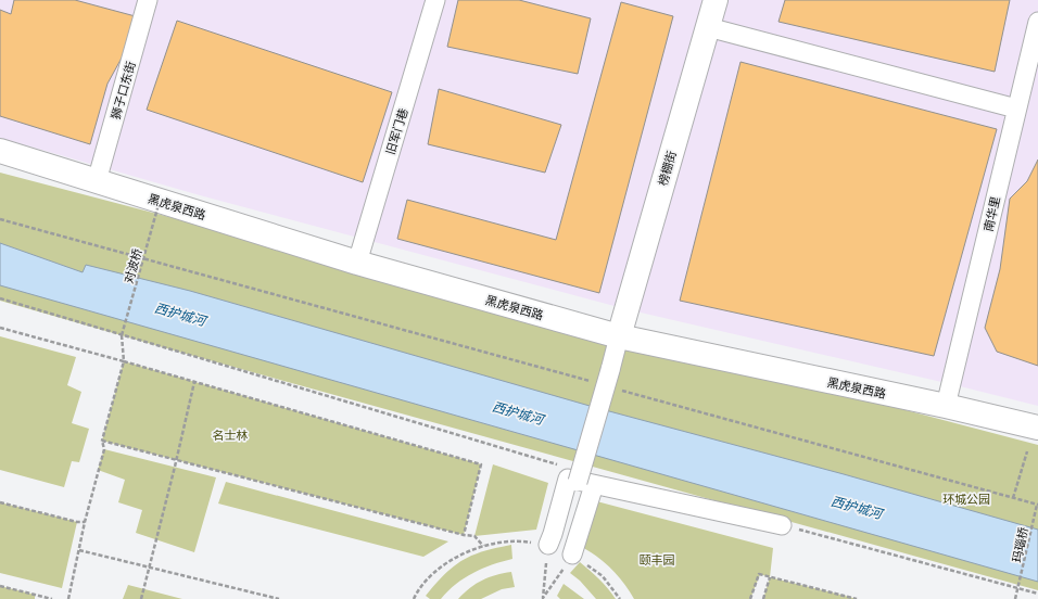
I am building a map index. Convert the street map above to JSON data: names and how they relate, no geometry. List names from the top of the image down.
{
  "streets": {
    "street": [
      "狮子口东街",
      "旧军门巷",
      "榜棚街",
      "黑虎泉西路",
      "南华里"
    ],
    "path": ["对波桥", "玛瑙桥"]
  },
  "crossings": [
    ["狮子口东街", "黑虎泉西路"],
    ["旧军门巷", "黑虎泉西路"],
    ["榜棚街", "黑虎泉西路"],
    ["黑虎泉西路", "南华里"],
    ["黑虎泉西路", "对波桥"]
  ],
  "water": ["西护城河"],
  "parks": ["名士林", "环城公园", "颐丰园"]
}
